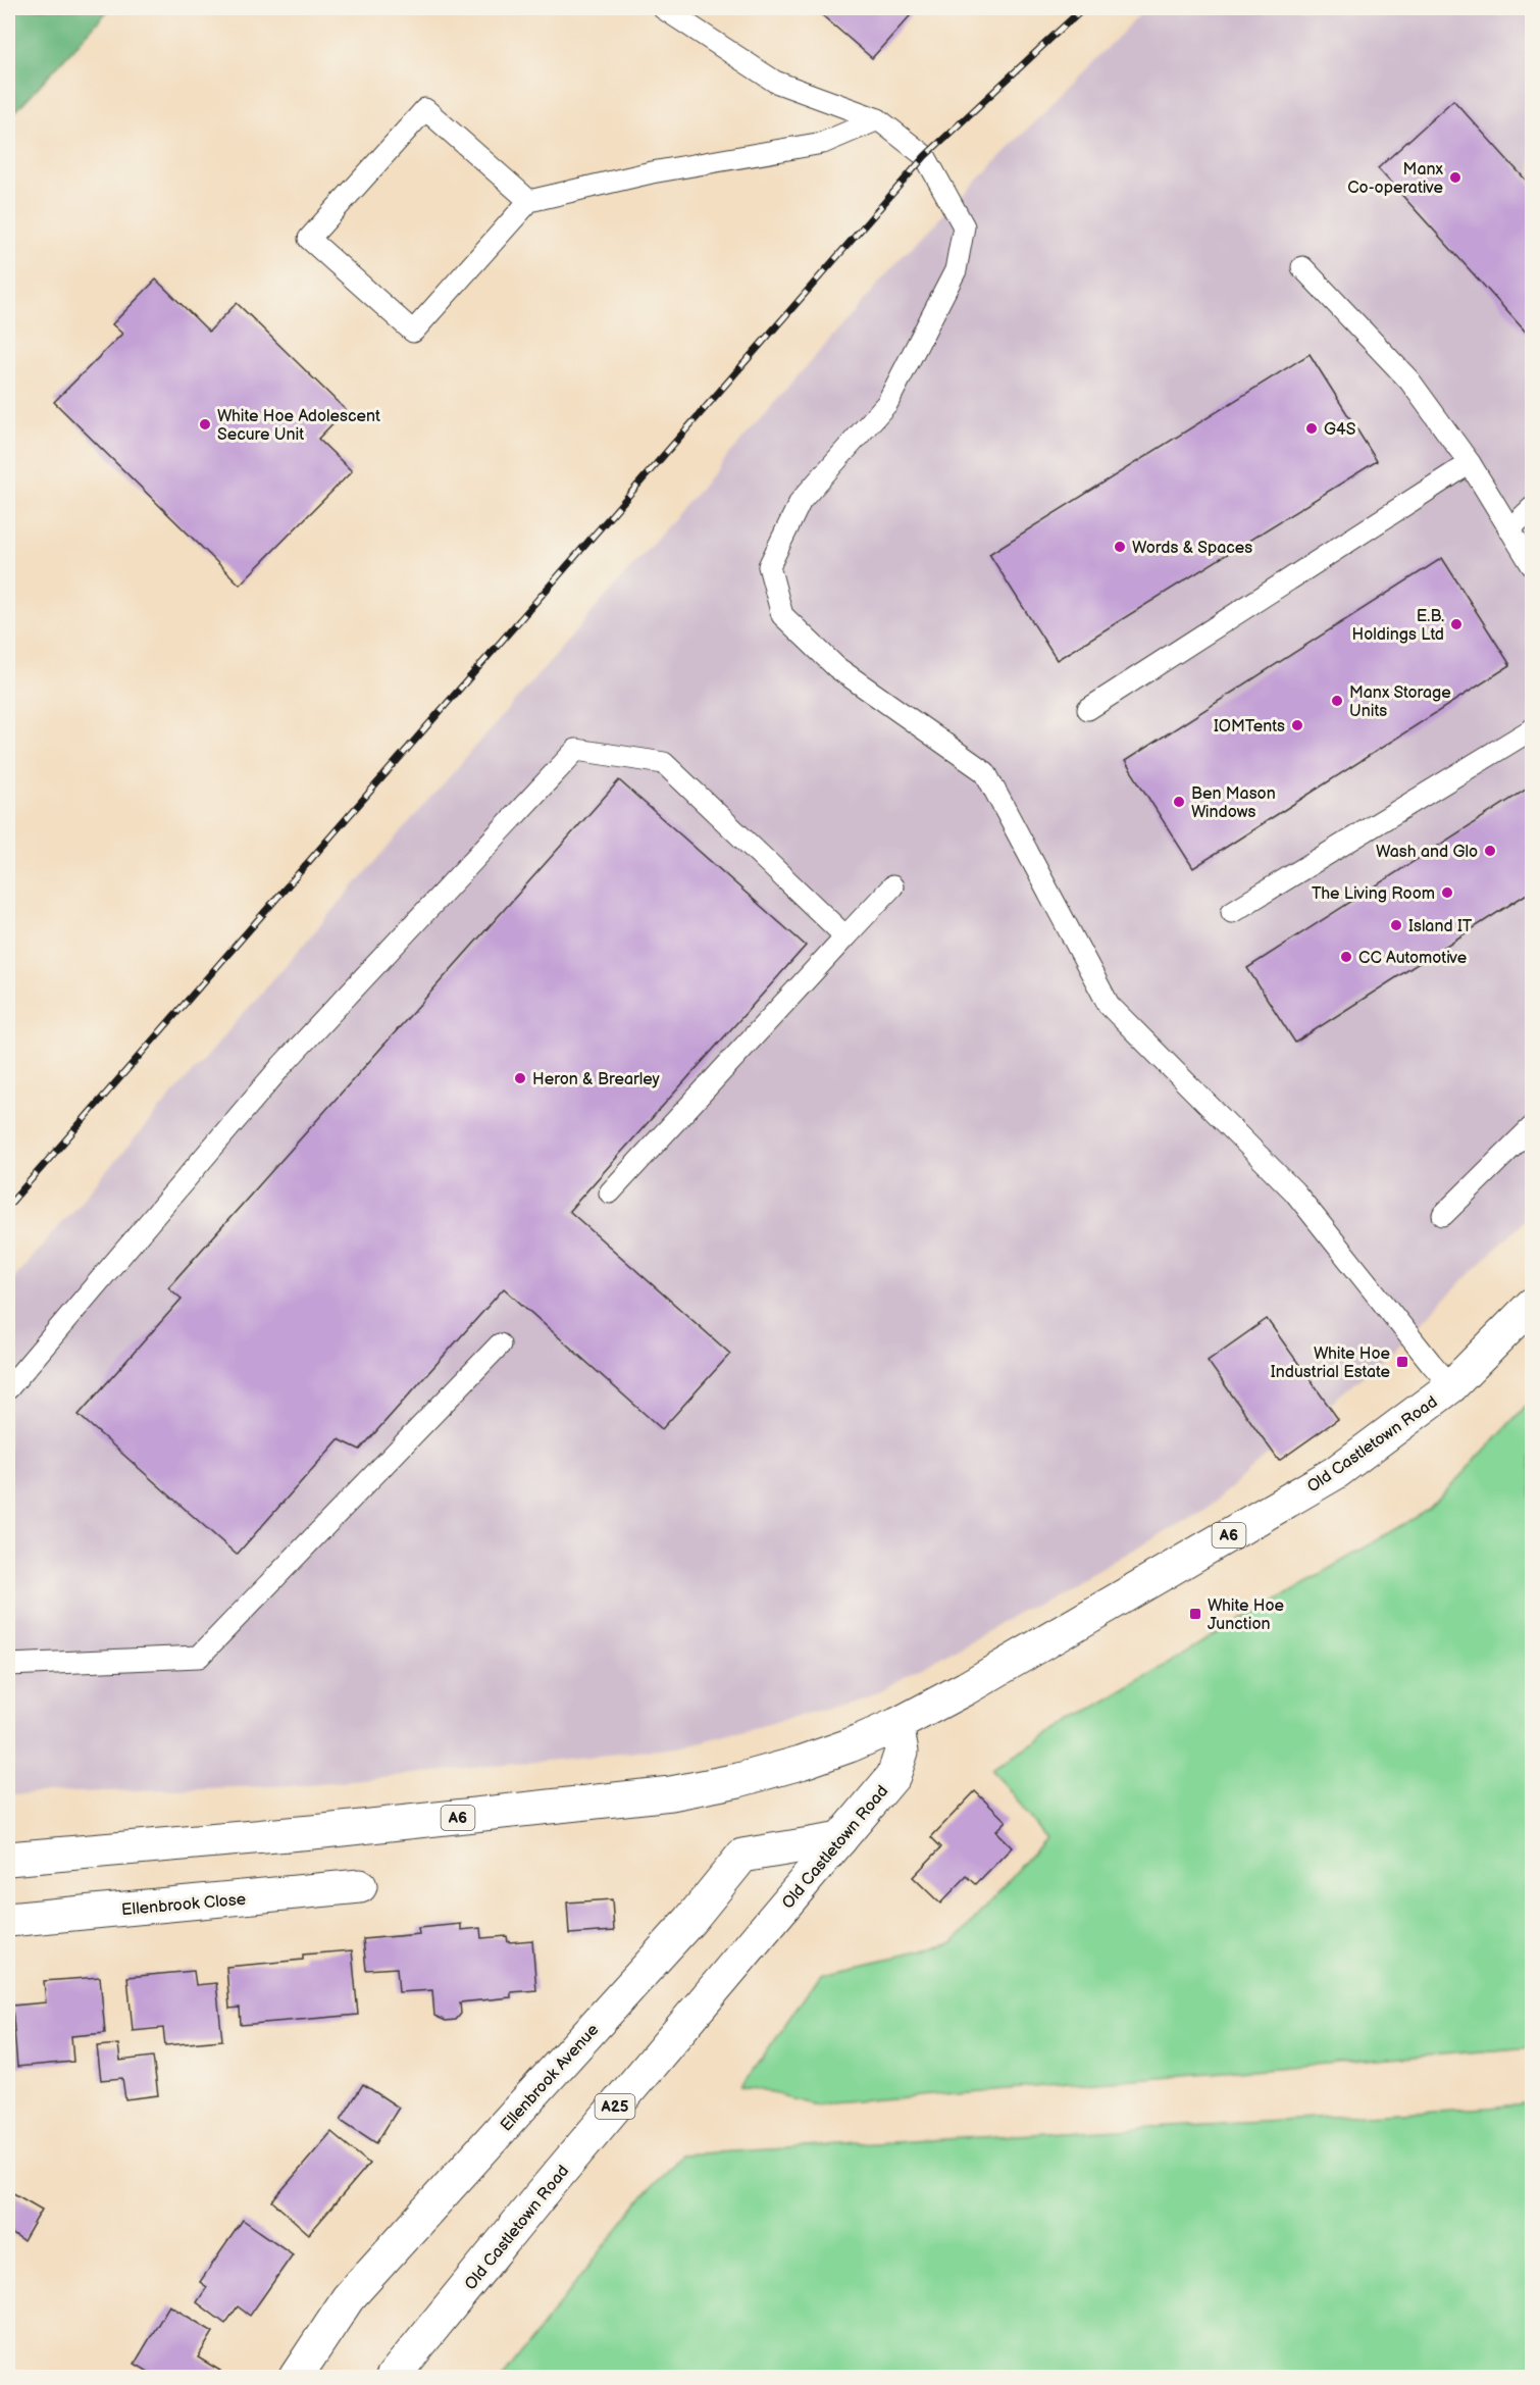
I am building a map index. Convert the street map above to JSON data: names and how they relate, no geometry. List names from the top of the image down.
{
  "streets": {
    "main road": [
      "Old Castletown Road",
      "A6",
      "Ellenbrook Close",
      "Ellenbrook Avenue",
      "A25"
    ]
  },
  "crossings": [
    ["Old Castletown Road", "A6"],
    ["Old Castletown Road", "Ellenbrook Avenue"]
  ],
  "places": {
    "other": [
      "Manx Co-operative",
      "White Hoe Adolescent Secure Unit",
      "G4S",
      "Words & Spaces",
      "E.B. Holdings Ltd",
      "Manx Storage Units",
      "IOMTents",
      "Ben Mason Windows",
      "Wash and Glo",
      "The Living Room",
      "Island IT",
      "CC Automotive",
      "Heron & Brearley"
    ],
    "transit": ["White Hoe Industrial Estate", "White Hoe Junction"]
  }
}
